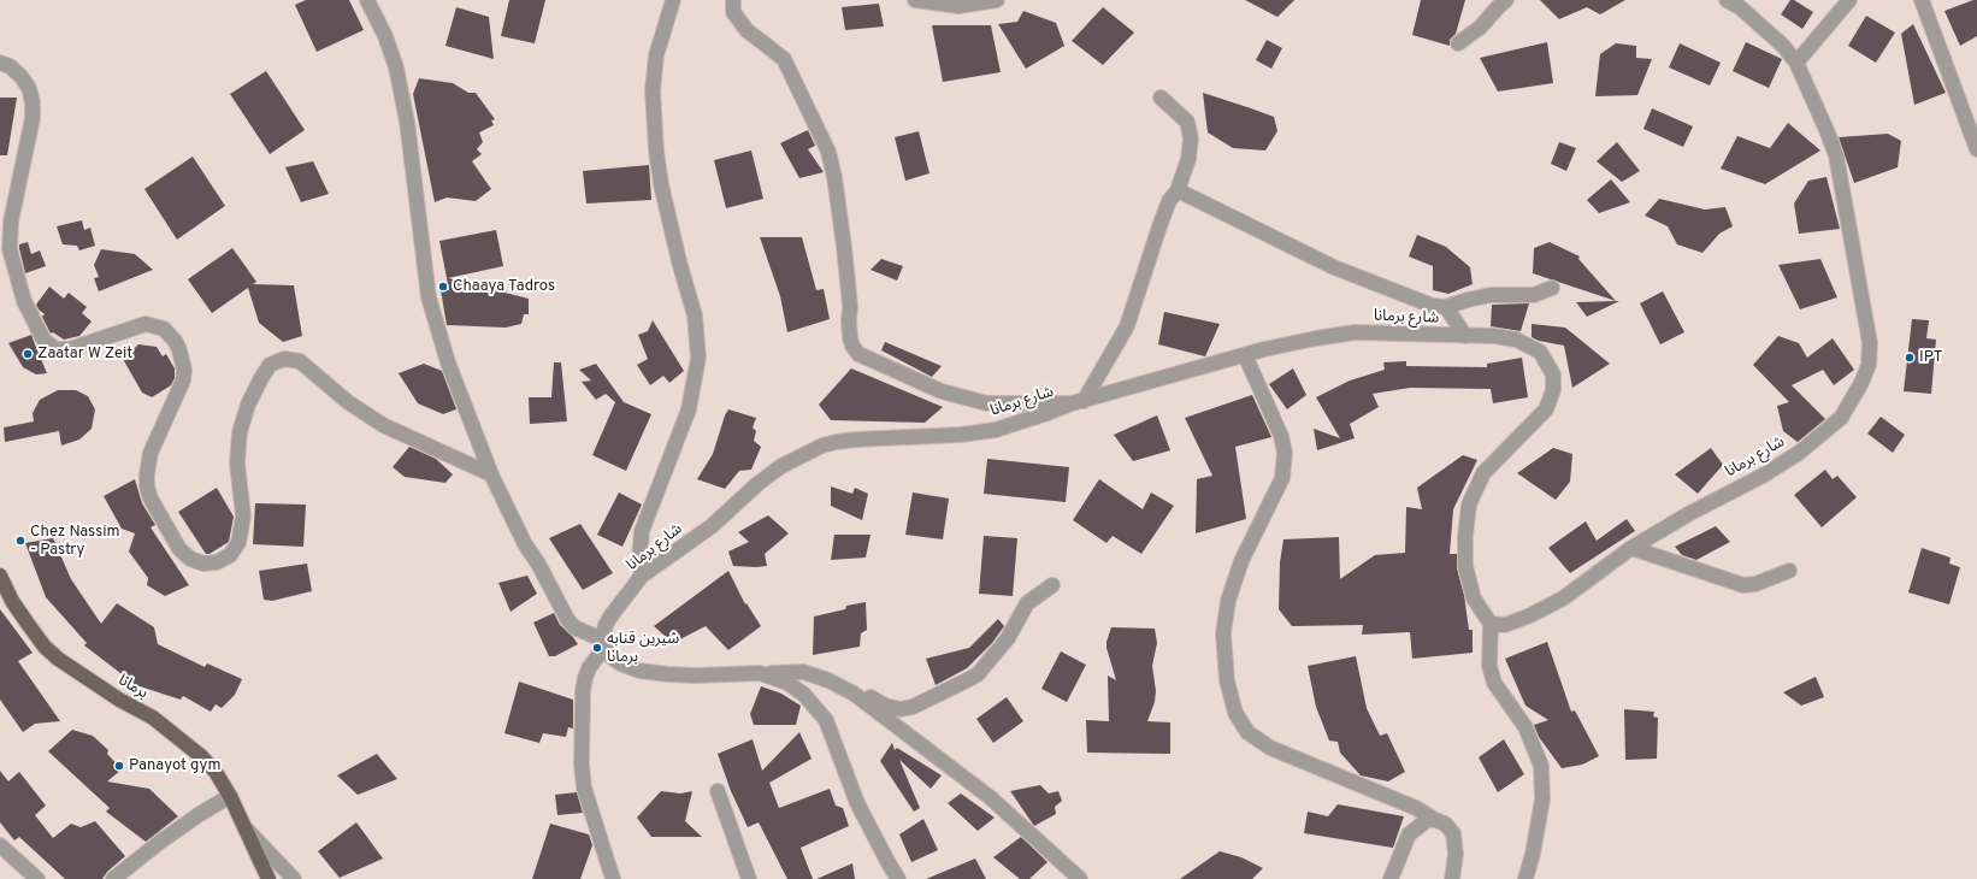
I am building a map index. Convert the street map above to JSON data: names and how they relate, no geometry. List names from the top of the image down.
{
  "streets": {
    "main road": ["برمانا"],
    "street": ["شارع برمانا"]
  },
  "places": [
    "Chaaya Tadros",
    "Zaatar W Zeit",
    "IPT",
    "Chez Nassim - Pastry",
    "شيرين قنابه برمانا",
    "Panayot gym"
  ]
}
